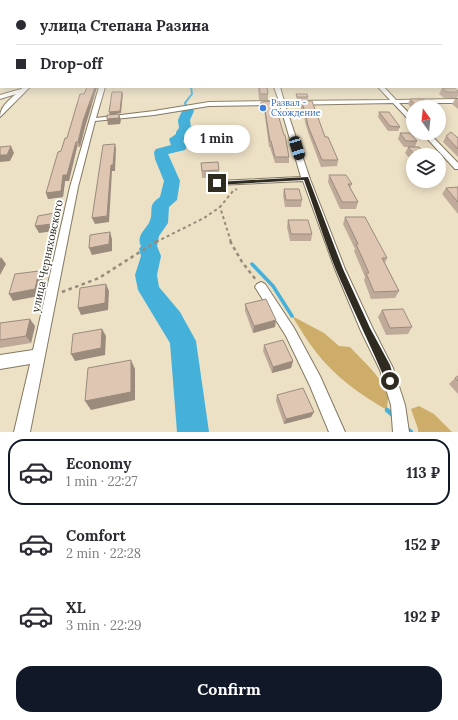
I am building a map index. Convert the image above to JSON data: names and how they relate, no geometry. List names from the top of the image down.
{
  "streets": {
    "street": ["улица Черняховского"]
  },
  "places": ["Развал - Схождение"],
  "north": "top",
  "page": {
    "banner": ["улица Степана Разина", "Drop-off"],
    "bubble": "1 min",
    "list": [
      {
        "name": "Economy",
        "note": "1 min · 22:27",
        "value": "113 ₽"
      },
      {
        "name": "Comfort",
        "note": "2 min · 22:28",
        "value": "152 ₽"
      },
      {
        "name": "XL",
        "note": "3 min · 22:29",
        "value": "192 ₽"
      }
    ],
    "buttons": "Confirm"
  }
}
